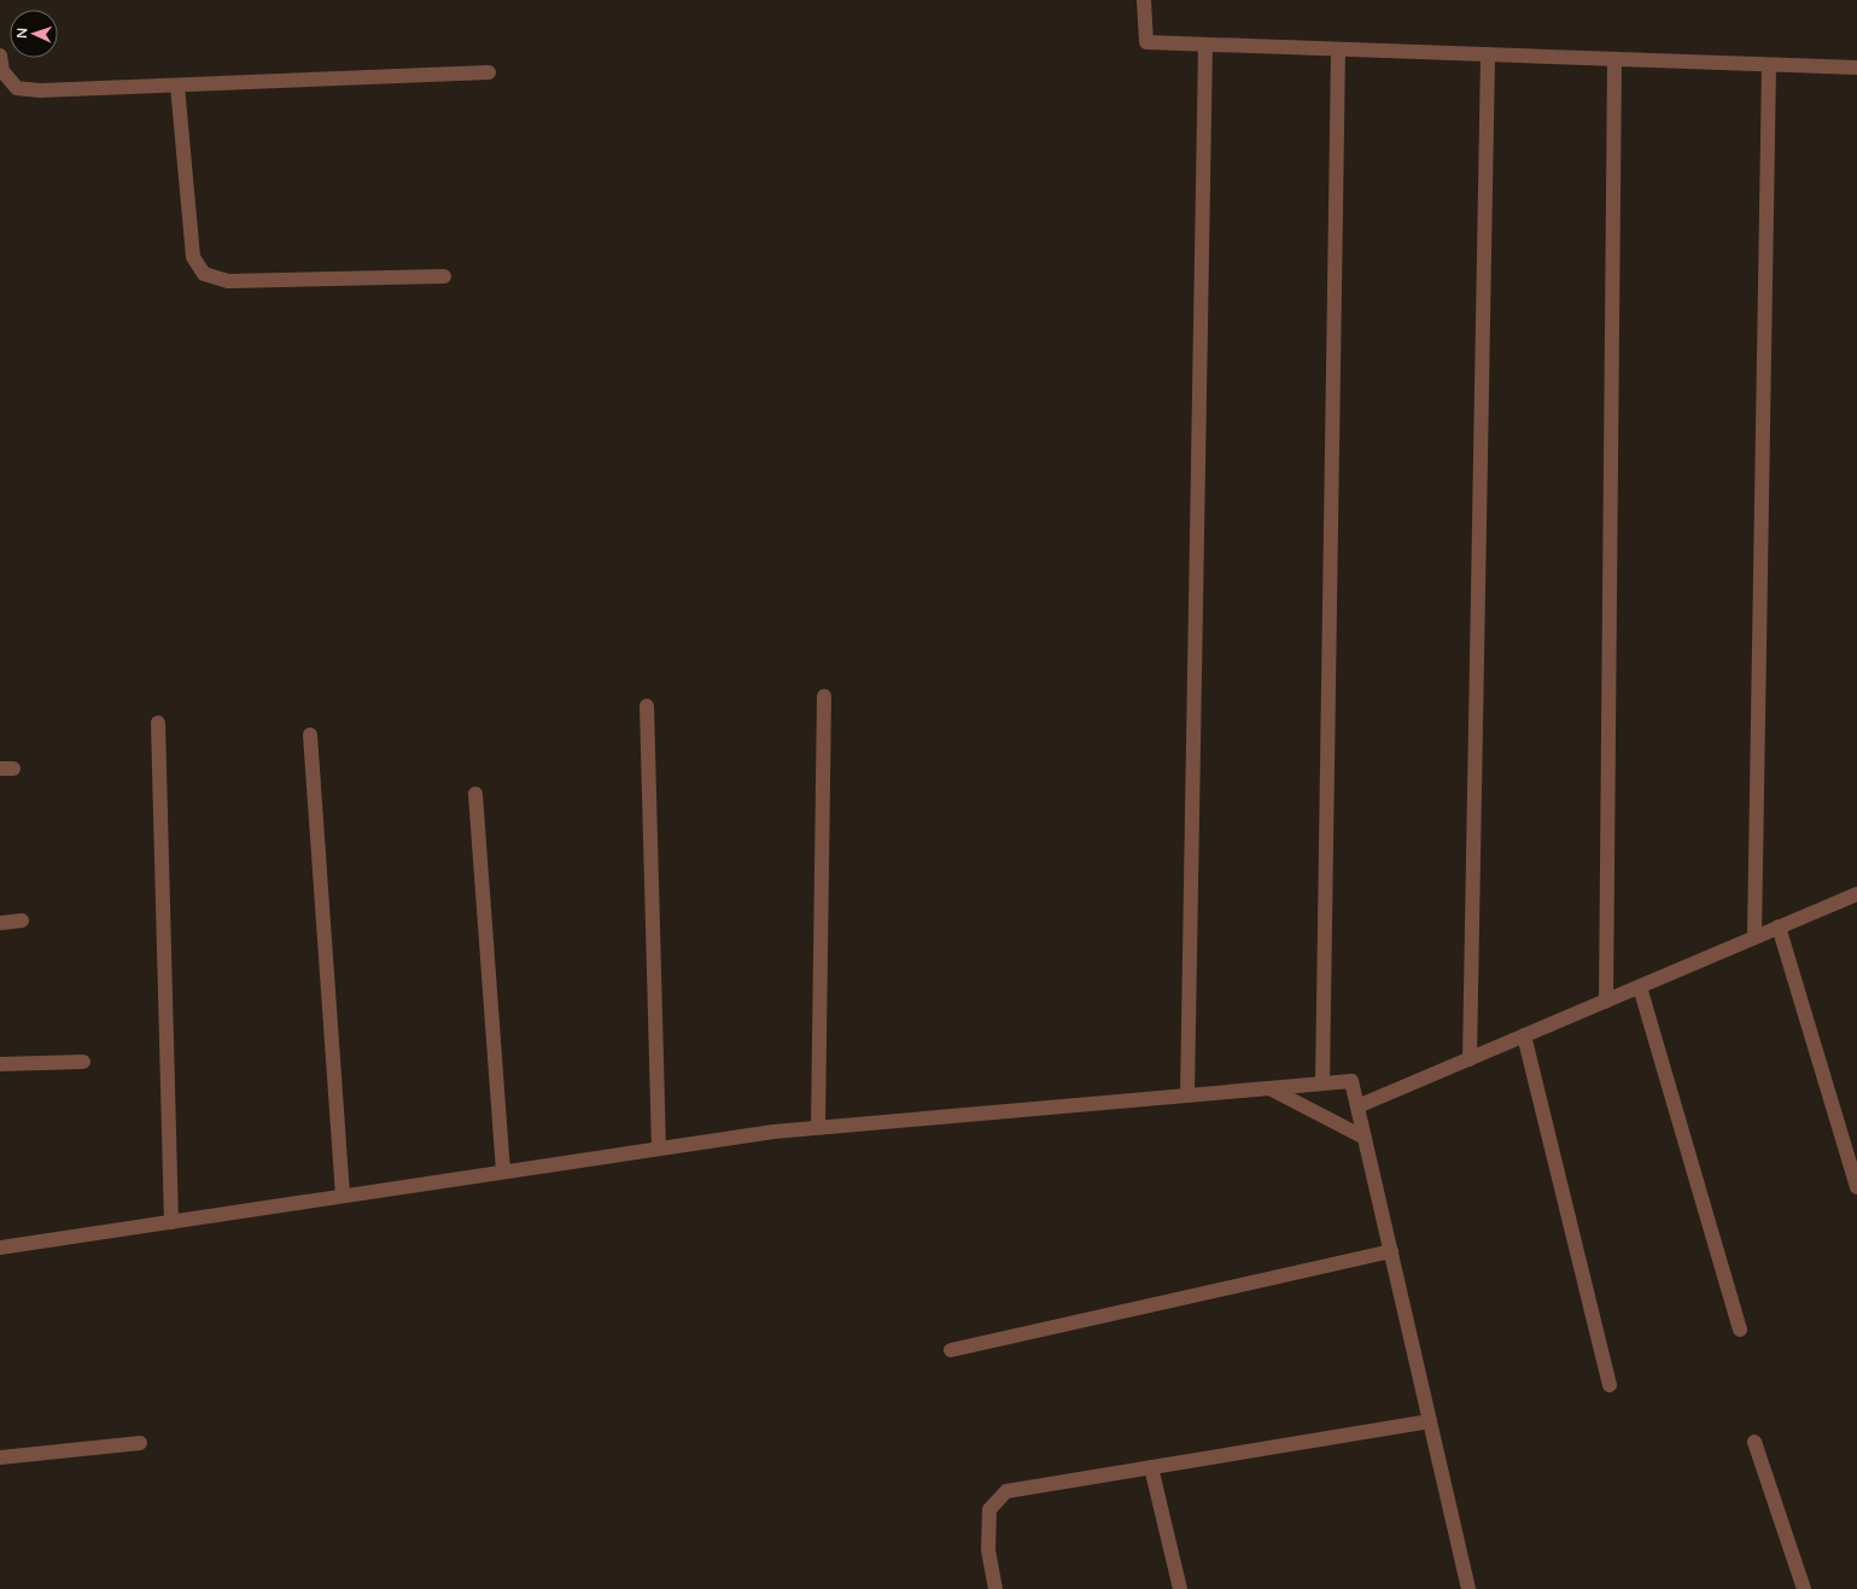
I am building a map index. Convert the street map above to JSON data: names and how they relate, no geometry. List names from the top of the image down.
{
  "north": "left"
}
